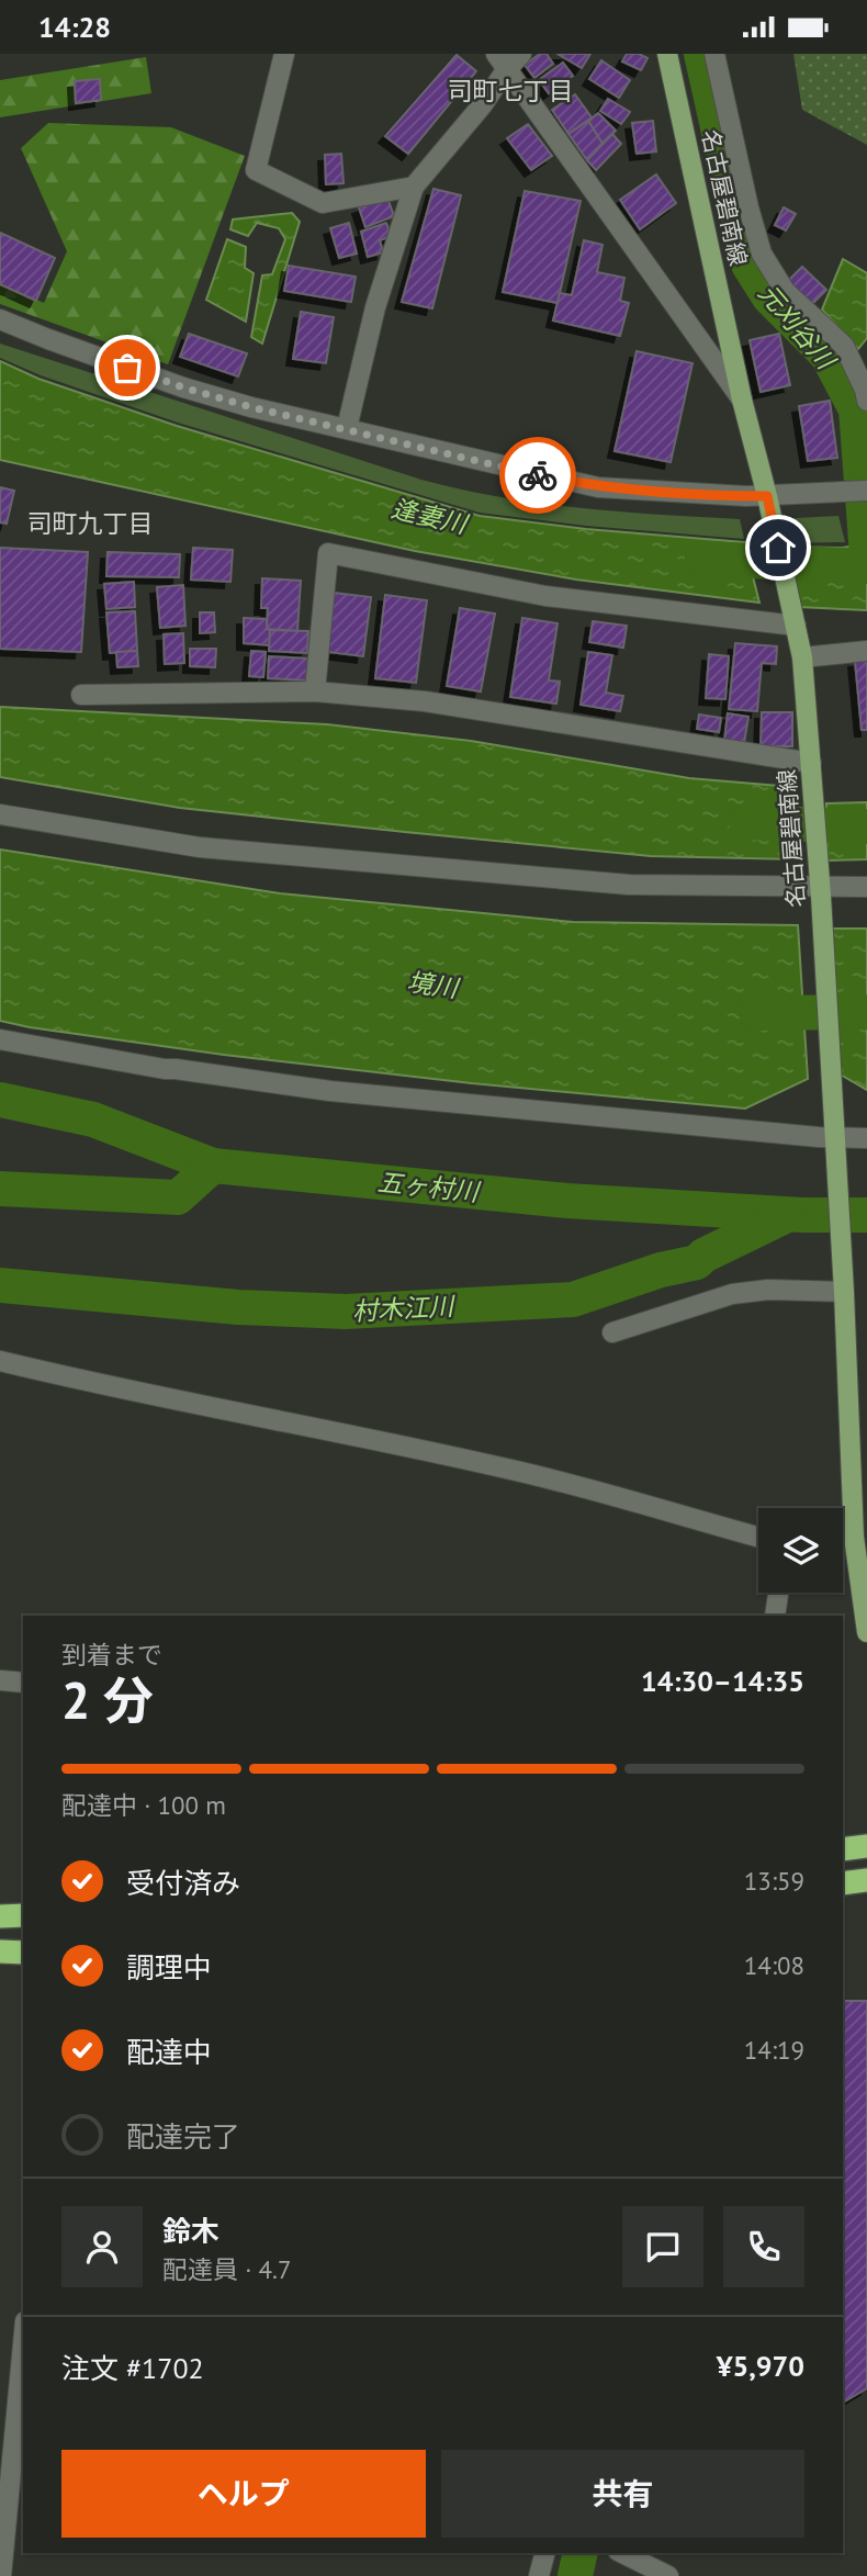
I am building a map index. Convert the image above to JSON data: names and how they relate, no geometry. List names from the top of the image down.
{
  "streets": {
    "main road": ["名古屋碧南線"]
  },
  "districts": ["司町七丁目", "司町九丁目"],
  "water": [
    "元刈谷川",
    "逢妻川",
    "境川",
    "五ヶ村川",
    "村木江川"
  ],
  "page": {
    "status": "14:28",
    "heading": ["2 分", "到着まで", "14:30–14:35"],
    "panel": [
      "鈴木",
      "配達員 · 4.7",
      "注文 #1702",
      "¥5,970"
    ],
    "bar": "配達中 · 100 m",
    "list": [
      ["受付済み", "13:59"],
      ["調理中", "14:08"],
      ["配達中", "14:19"],
      "配達完了"
    ],
    "buttons": ["ヘルプ", "共有"]
  }
}
